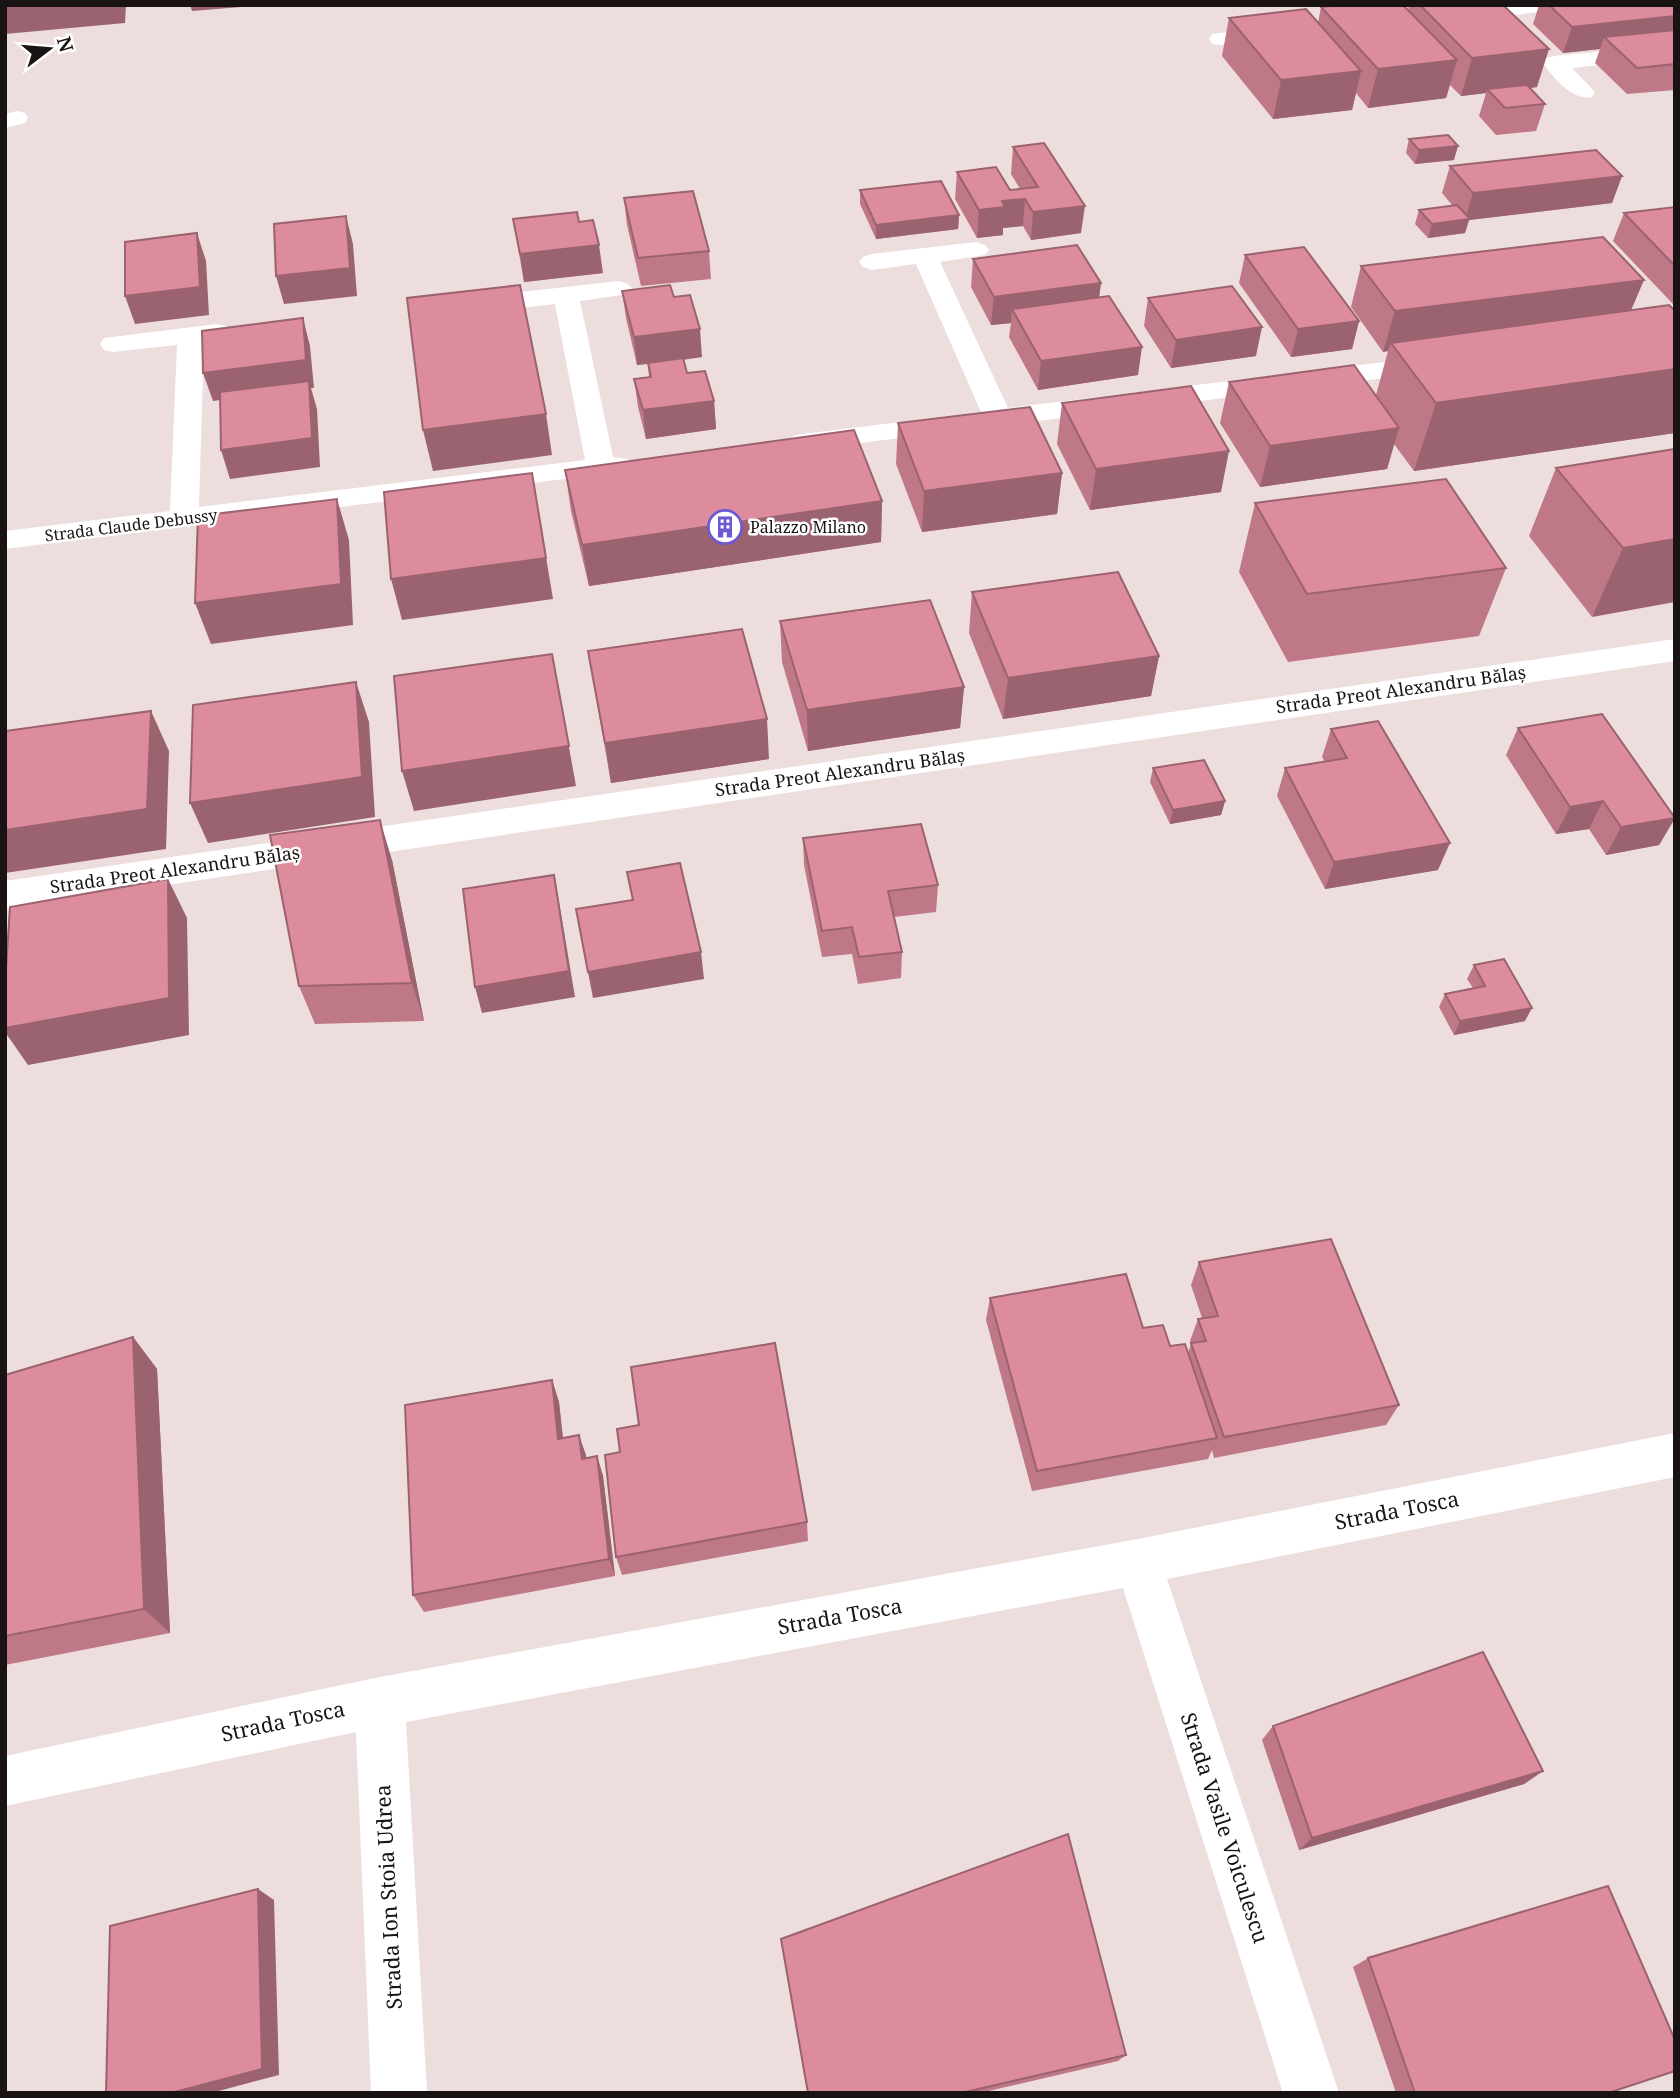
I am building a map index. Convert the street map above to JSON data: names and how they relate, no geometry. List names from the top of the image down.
{
  "streets": {
    "street": [
      "Strada Claude Debussy",
      "Strada Preot Alexandru Bălaș",
      "Strada Tosca",
      "Strada Vasile Voiculescu",
      "Strada Ion Stoia Udrea"
    ]
  },
  "crossings": [
    ["Strada Tosca", "Strada Vasile Voiculescu"],
    ["Strada Tosca", "Strada Ion Stoia Udrea"]
  ],
  "places": {
    "building": ["Palazzo Milano"]
  },
  "north": "right"
}
